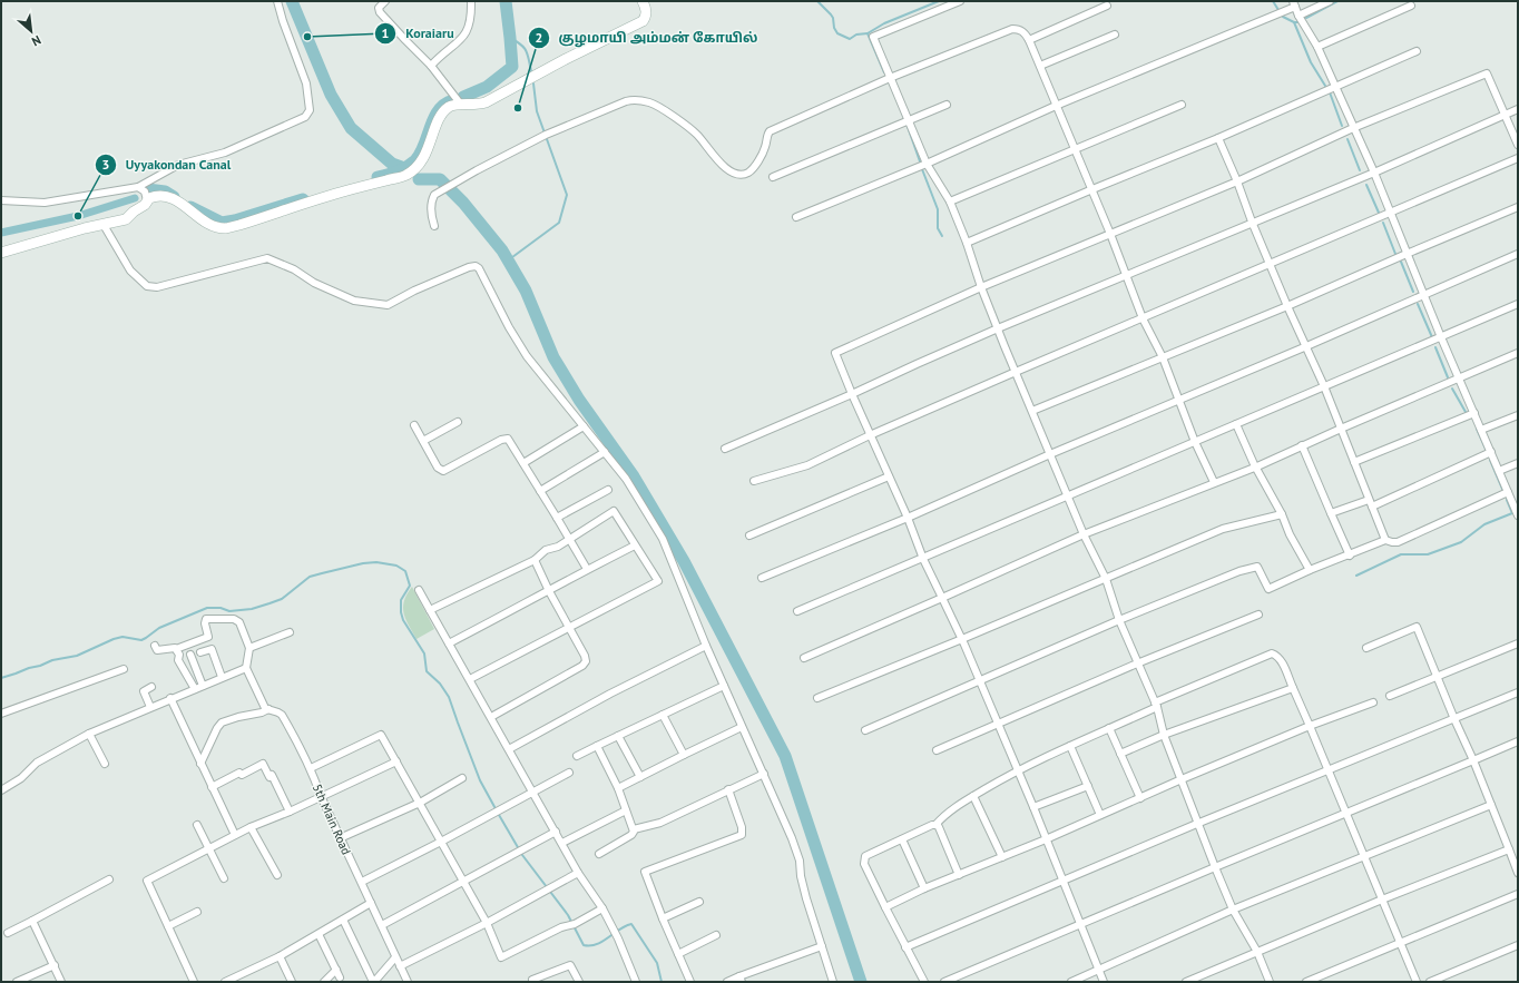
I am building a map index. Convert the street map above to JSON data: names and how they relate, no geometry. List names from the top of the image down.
{
  "streets": {
    "street": ["5th Main Road"]
  },
  "places": ["Koraiaru", "குழமாயி அம்மன் கோயில்", "Uyyakondan Canal"],
  "north": "bottom right"
}
